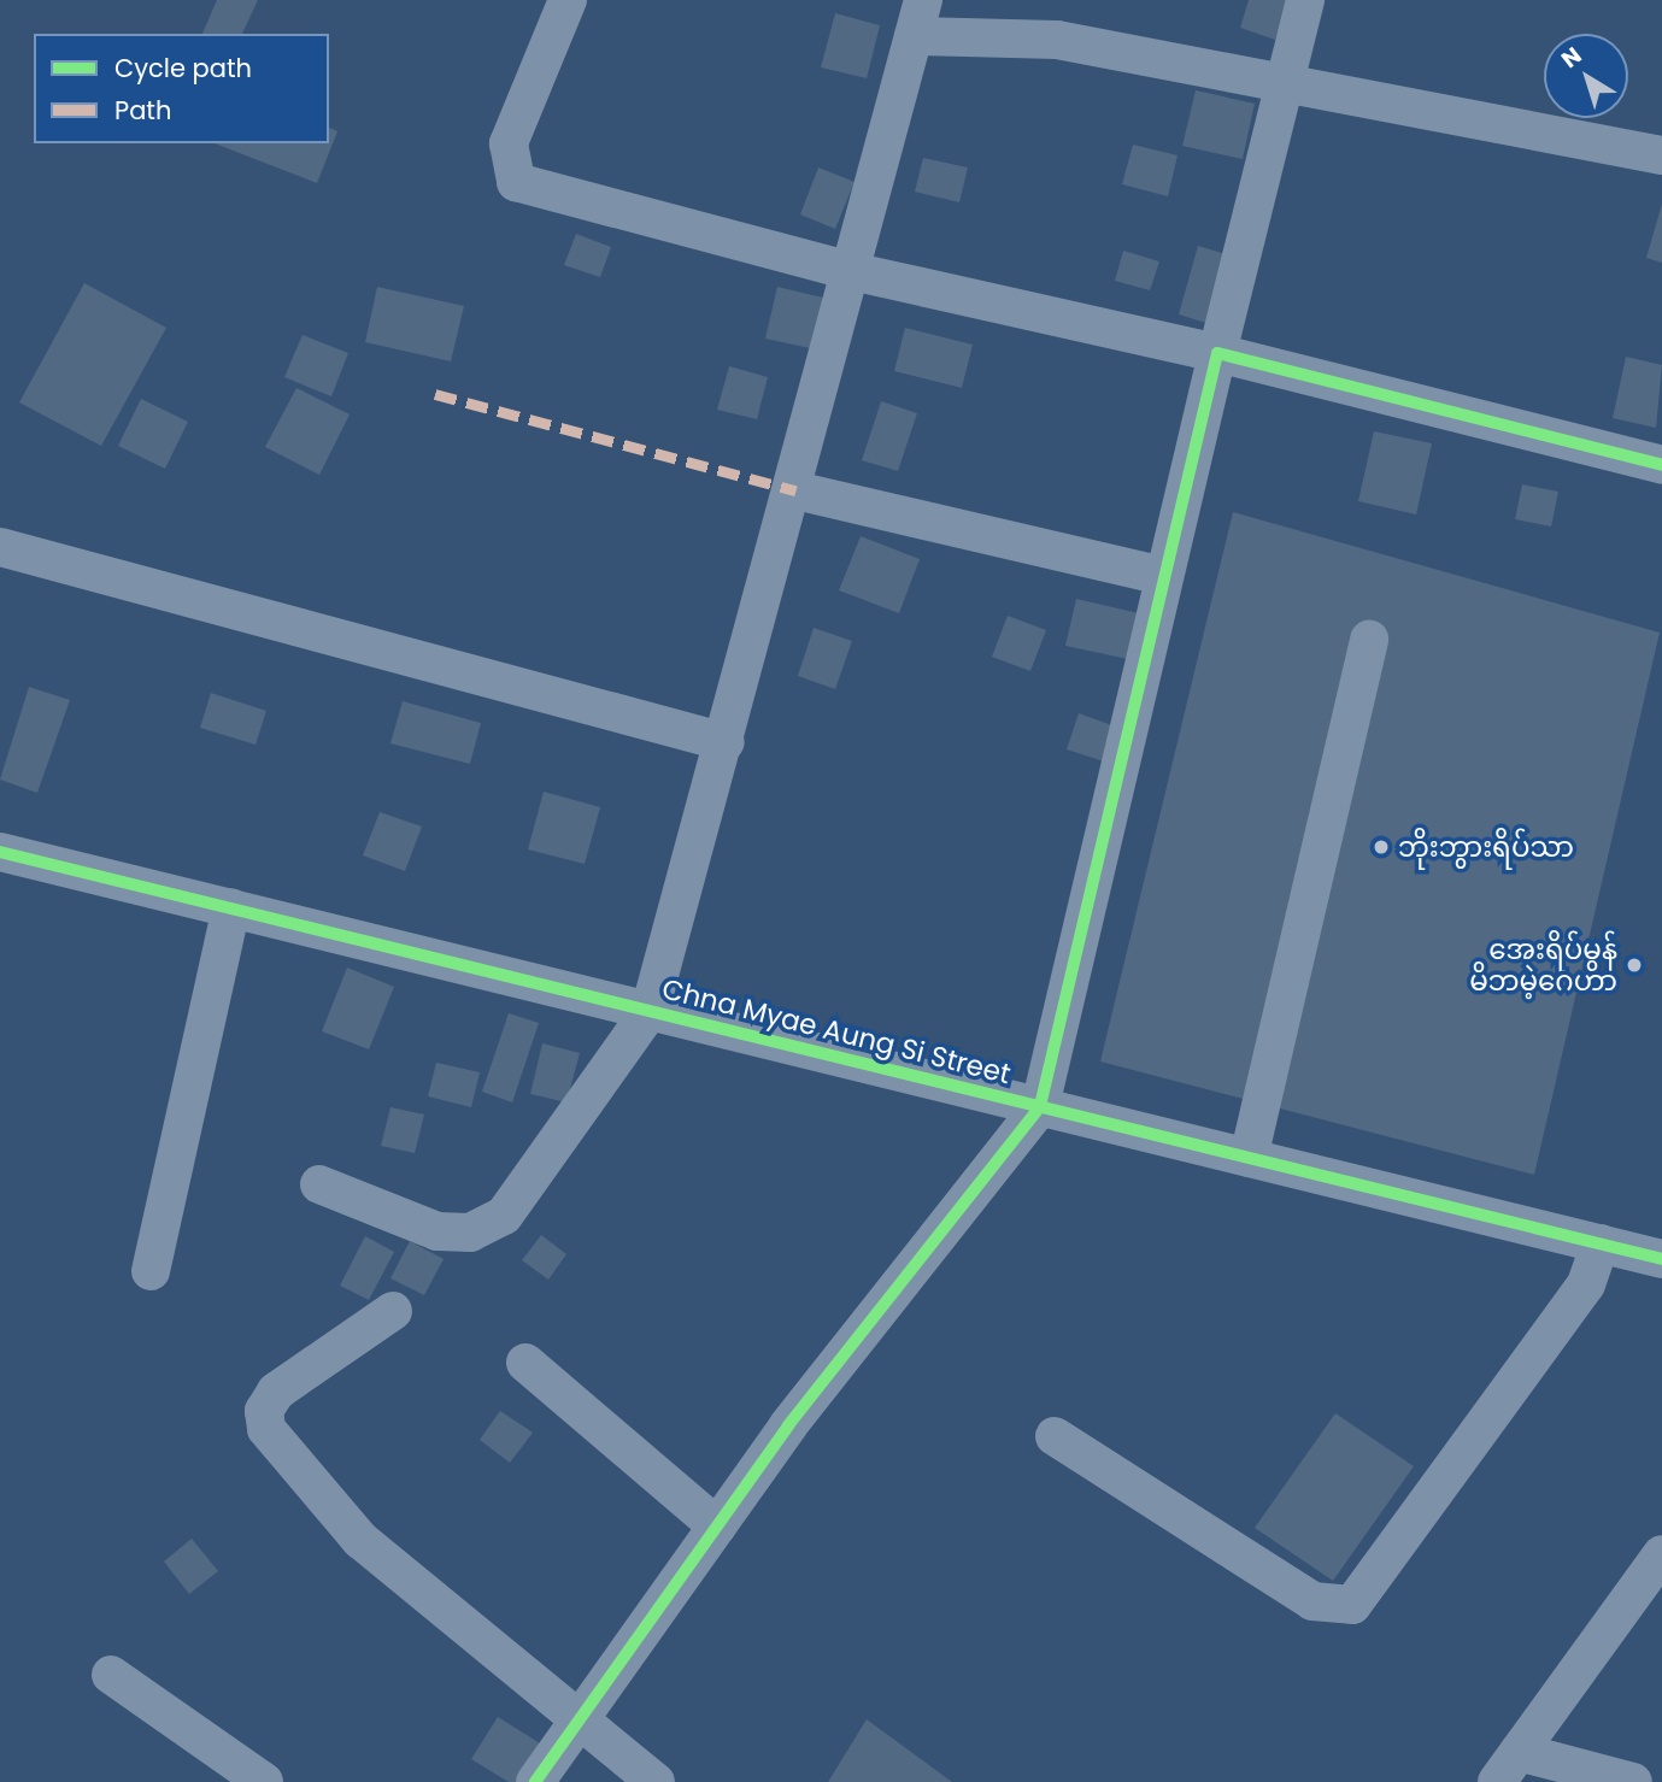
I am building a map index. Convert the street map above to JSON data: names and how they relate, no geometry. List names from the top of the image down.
{
  "streets": {
    "street": ["Chna Myae Aung Si Street"]
  },
  "places": ["ဘိုးဘွားရိပ်သာ", "အေးရိပ်မွန် မိဘမဲ့ဂေဟာ"],
  "legend": ["Cycle path", "Path"],
  "north": "top left"
}
